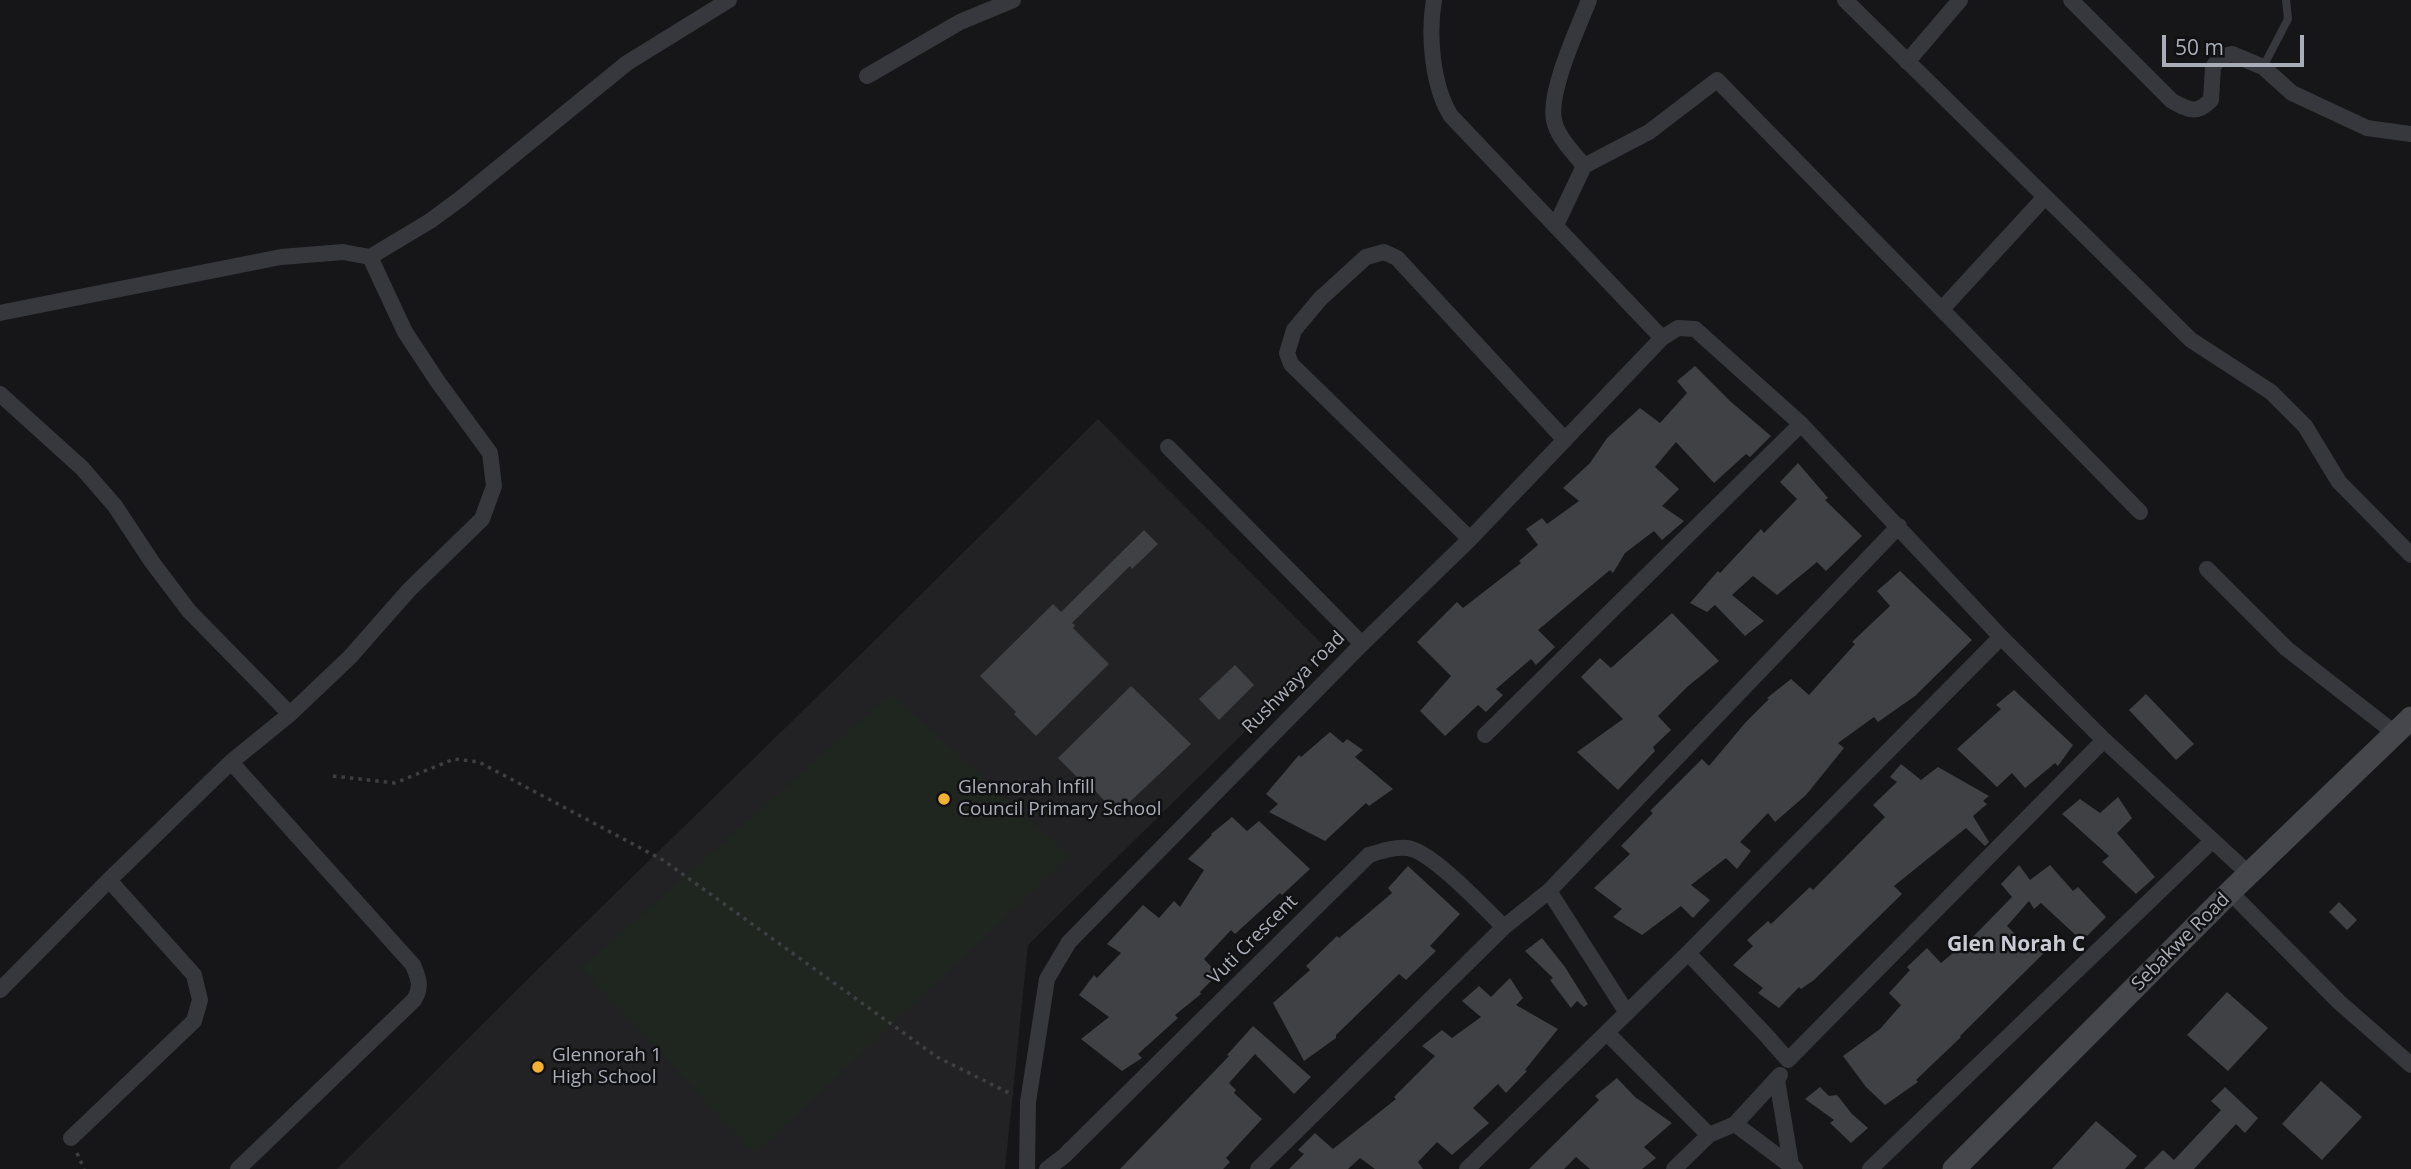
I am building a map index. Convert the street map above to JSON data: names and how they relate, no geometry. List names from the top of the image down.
{
  "streets": {
    "street": ["Rushwaya road", "Vuti Crescent", "Sebakwe Road"]
  },
  "districts": ["Glen Norah C"],
  "places": ["Glennorah Infill Council Primary School", "Glennorah 1 High School"],
  "scale_bar": "50 m"
}
